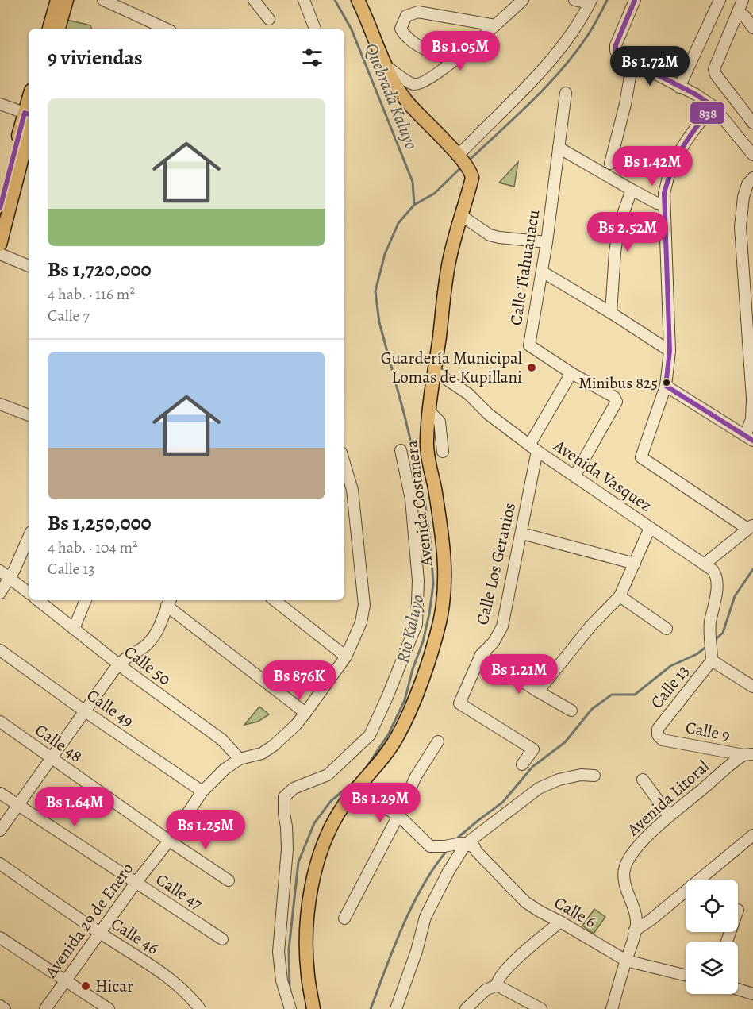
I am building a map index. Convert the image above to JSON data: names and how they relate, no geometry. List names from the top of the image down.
{
  "streets": {
    "main road": ["Avenida Costanera"],
    "street": [
      "Calle Tiahuanacu",
      "Avenida Vasquez",
      "Calle Los Geranios",
      "Calle 50",
      "Calle 13",
      "Calle 49",
      "Calle 9",
      "Calle 48",
      "Avenida Litoral",
      "Calle 47",
      "Calle 6",
      "Avenida 29 de Enero",
      "Calle 46"
    ]
  },
  "crossings": [
    ["Calle Tiahuanacu", "Avenida Vasquez"],
    ["Calle Tiahuanacu", "Calle Los Geranios"],
    ["Avenida Vasquez", "Avenida Costanera"],
    ["Avenida Vasquez", "Calle Los Geranios"],
    ["Avenida Vasquez", "Calle 13"],
    ["Calle 50", "Avenida 29 de Enero"],
    ["Calle 13", "Calle 9"],
    ["Calle 49", "Avenida 29 de Enero"],
    ["Calle 9", "Avenida Litoral"],
    ["Calle 48", "Avenida 29 de Enero"],
    ["Avenida Litoral", "Calle 6"],
    ["Calle 47", "Avenida 29 de Enero"],
    ["Avenida 29 de Enero", "Calle 46"]
  ],
  "water": ["Quebrada Kaluyo", "Rio Kaluyo"],
  "places": ["Guardería Municipal Lomas de Kupillani", "Minibus 825", "Hicar"],
  "lines": ["transit line 838"],
  "page": {
    "heading": "9 viviendas",
    "price": [
      "Bs 1.05M",
      "Bs 1.72M",
      "Bs 1.42M",
      "Bs 2.52M",
      "Bs 1.21M",
      "Bs 876K",
      "Bs 1.29M",
      "Bs 1.64M",
      "Bs 1.25M"
    ],
    "list": [
      {
        "name": "Bs 1,720,000",
        "note": "4 hab. · 116 m² · Calle 7"
      },
      {
        "name": "Bs 1,250,000",
        "note": "4 hab. · 104 m² · Calle 13"
      }
    ]
  }
}
